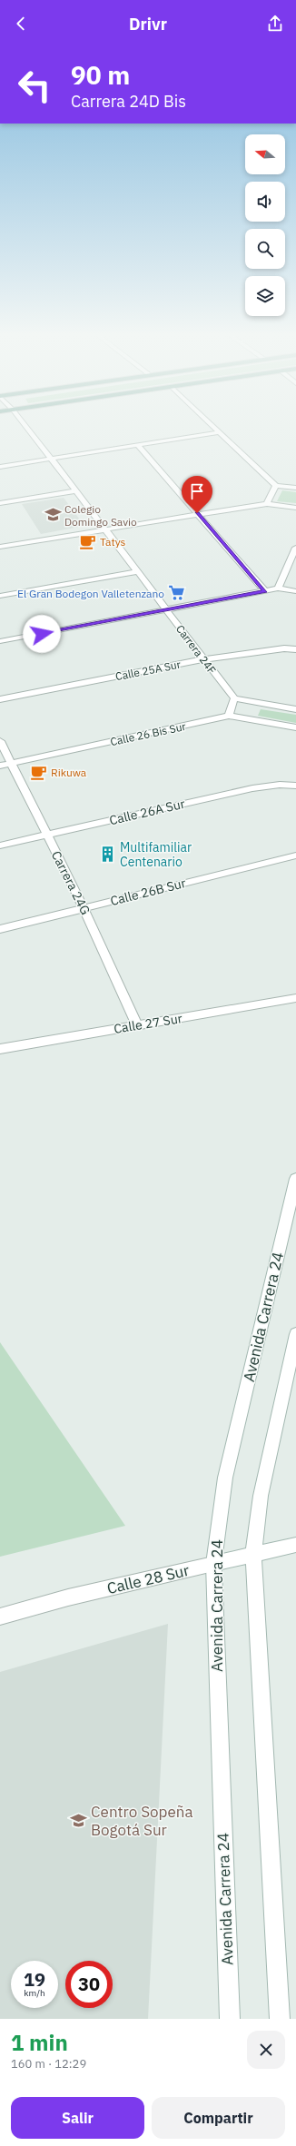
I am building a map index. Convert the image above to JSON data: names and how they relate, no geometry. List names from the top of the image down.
{
  "streets": {
    "street": [
      "Carrera 24F",
      "Calle 25A Sur",
      "Calle 26 Bis Sur",
      "Calle 26A Sur",
      "Carrera 24G",
      "Calle 26B Sur",
      "Calle 27 Sur",
      "Avenida Carrera 24",
      "Calle 28 Sur"
    ]
  },
  "crossings": [
    ["Carrera 24F", "Calle 25A Sur"],
    ["Calle 26 Bis Sur", "Carrera 24G"],
    ["Calle 26A Sur", "Carrera 24G"],
    ["Carrera 24G", "Calle 26B Sur"],
    ["Carrera 24G", "Calle 27 Sur"],
    ["Avenida Carrera 24", "Calle 28 Sur"]
  ],
  "places": {
    "school or university": ["Colegio Domingo Savio", "Centro Sopeña Bogotá Sur"],
    "cafe": ["Tatys", "Rikuwa"],
    "supermarket": ["El Gran Bodegon Valletenzano"],
    "building": ["Multifamiliar Centenario"]
  },
  "north": "left",
  "page": {
    "header": "Drivr",
    "turn": ["90 m", "Carrera 24D Bis"],
    "speed": "19 km/h",
    "limit": "30",
    "heading": ["1 min", "160 m · 12:29"],
    "buttons": ["Salir", "Compartir"]
  }
}
